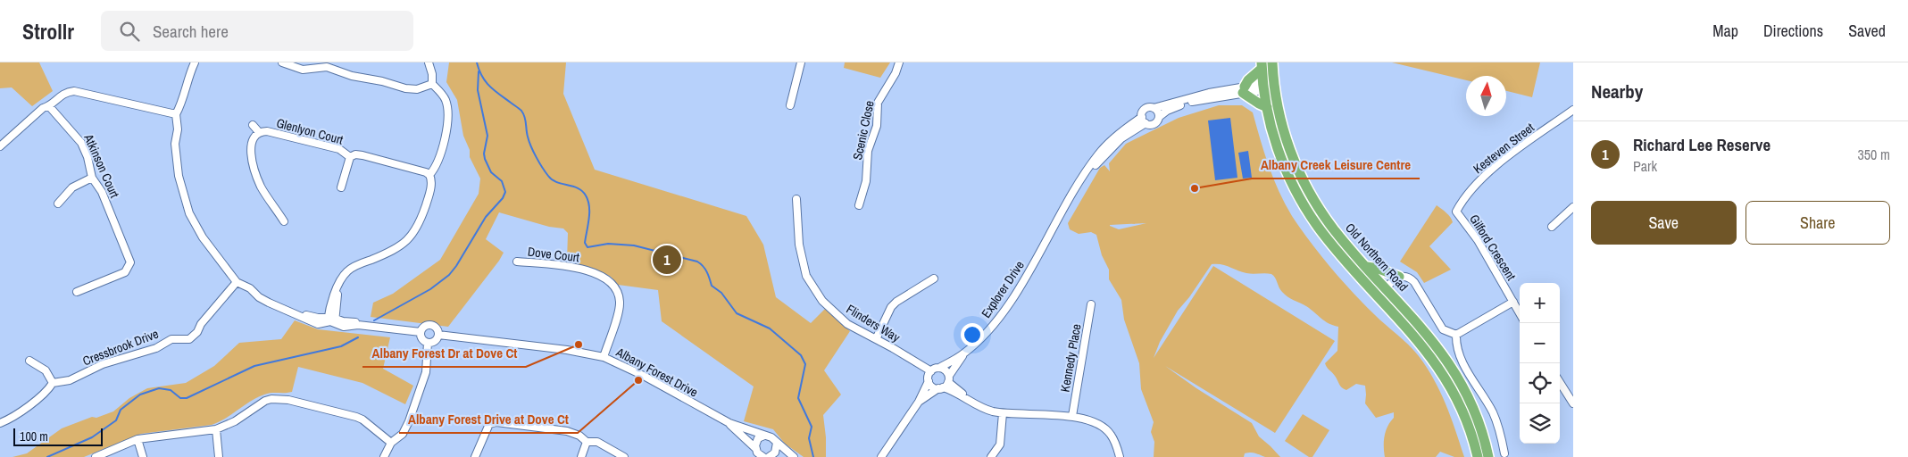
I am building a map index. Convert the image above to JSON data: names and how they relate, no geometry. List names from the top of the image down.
{
  "streets": {
    "highway": ["Old Northern Road"],
    "street": [
      "Scenic Close",
      "Glenlyon Court",
      "Kesteven Street",
      "Atkinson Court",
      "Gilford Crescent",
      "Dove Court",
      "Explorer Drive",
      "Flinders Way",
      "Cressbrook Drive",
      "Kennedy Place",
      "Albany Forest Drive"
    ]
  },
  "crossings": [
    ["Kesteven Street", "Gilford Crescent"],
    ["Dove Court", "Albany Forest Drive"],
    ["Explorer Drive", "Flinders Way"]
  ],
  "places": ["Albany Creek Leisure Centre", "Albany Forest Dr at Dove Ct", "Albany Forest Drive at Dove Ct"],
  "scale_bar": "100 m",
  "north": "top",
  "page": {
    "header": "Strollr",
    "search": "Search here",
    "nav": ["Map", "Directions", "Saved"],
    "heading": "Nearby",
    "list": [
      {
        "mark": "1",
        "name": "Richard Lee Reserve",
        "note": "Park",
        "value": "350 m"
      }
    ],
    "buttons": ["Save", "Share"],
    "pins": "1",
    "map_buttons": ["+", "−"],
    "scale": "100 m"
  }
}
